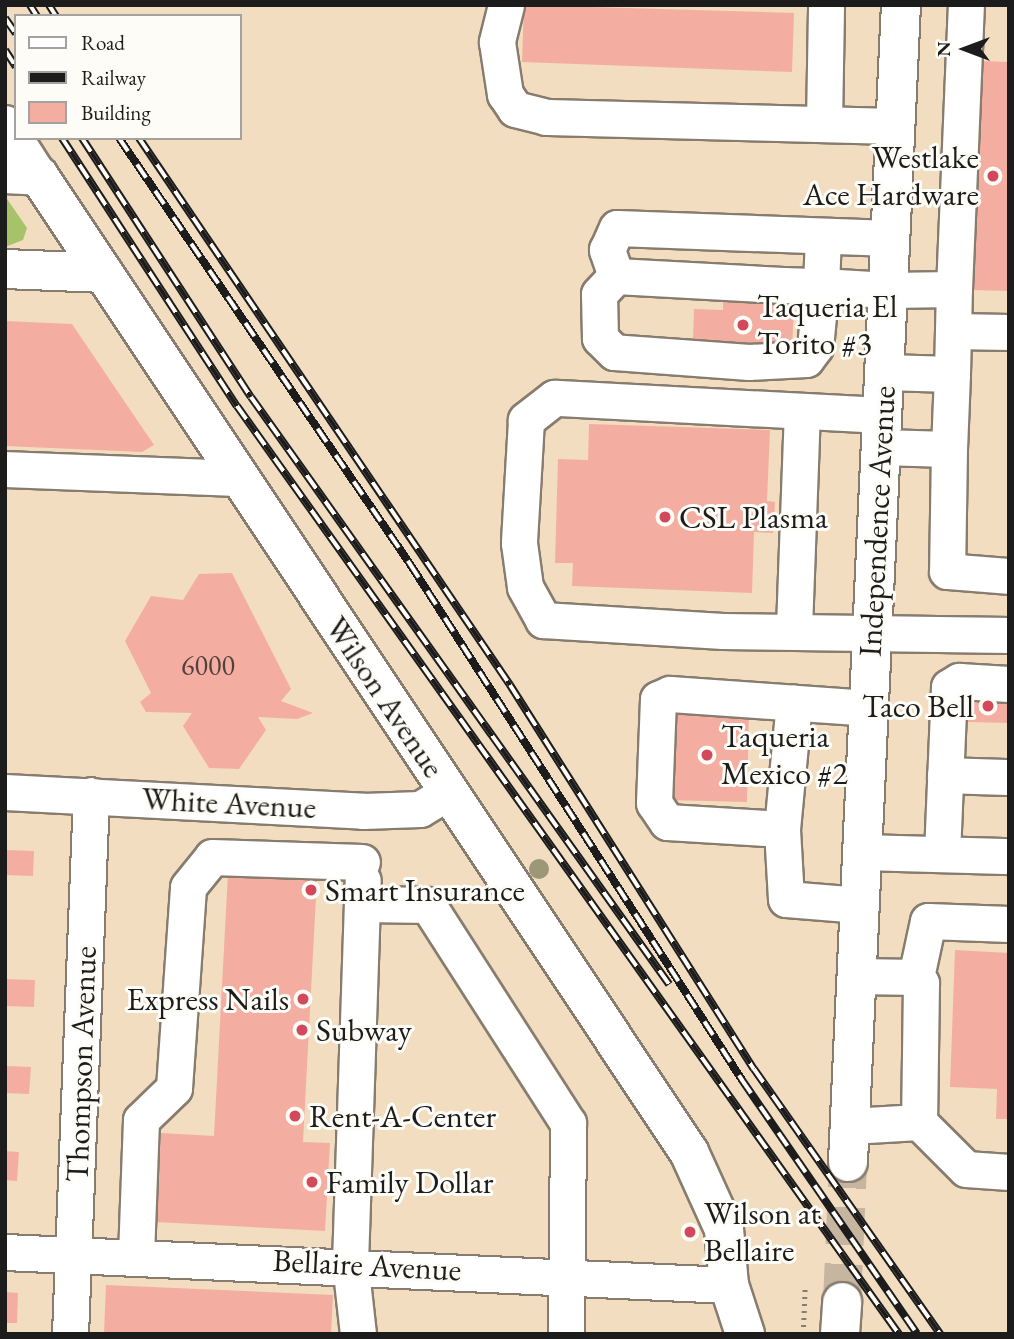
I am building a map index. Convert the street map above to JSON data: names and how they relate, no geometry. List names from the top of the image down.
{
  "streets": {
    "main road": ["Independence Avenue", "Wilson Avenue"],
    "street": ["White Avenue", "Thompson Avenue", "Bellaire Avenue"]
  },
  "crossings": [
    ["Wilson Avenue", "White Avenue"],
    ["Wilson Avenue", "Bellaire Avenue"],
    ["White Avenue", "Thompson Avenue"],
    ["Thompson Avenue", "Bellaire Avenue"]
  ],
  "places": [
    "Westlake Ace Hardware",
    "Taqueria El Torito #3",
    "CSL Plasma",
    "Taco Bell",
    "Taqueria Mexico #2",
    "Smart Insurance",
    "Express Nails",
    "Subway",
    "Rent-A-Center",
    "Family Dollar",
    "Wilson at Bellaire"
  ],
  "house_numbers": ["6000"],
  "legend": ["Road", "Railway", "Building"],
  "north": "left"
}
